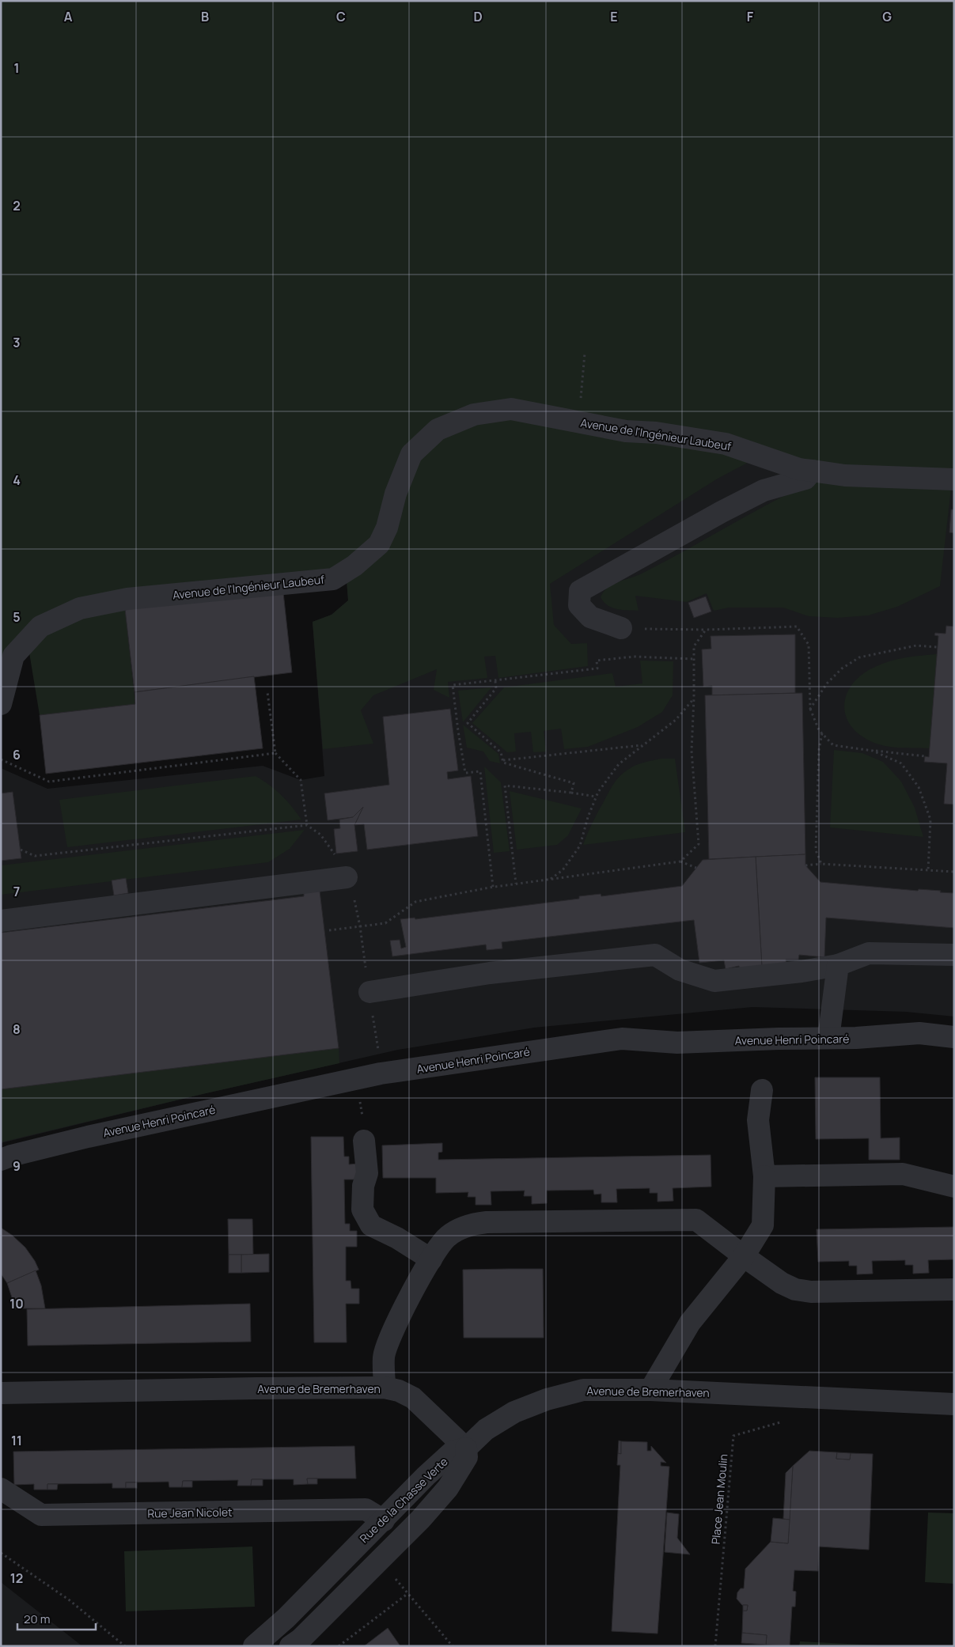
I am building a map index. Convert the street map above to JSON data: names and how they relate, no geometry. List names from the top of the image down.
{
  "streets": {
    "street": [
      "Avenue de l'Ingénieur Laubeuf",
      "Avenue Henri Poincaré",
      "Avenue de Bremerhaven",
      "Rue de la Chasse Verte",
      "Rue Jean Nicolet"
    ],
    "path": ["Place Jean Moulin"]
  },
  "crossings": [
    ["Avenue de Bremerhaven", "Place Jean Moulin"],
    ["Avenue de Bremerhaven", "Rue de la Chasse Verte"],
    ["Rue de la Chasse Verte", "Rue Jean Nicolet"]
  ],
  "scale_bar": "20 m",
  "grid": {
    "columns": [
      "A",
      "B",
      "C",
      "D",
      "E",
      "F",
      "G"
    ],
    "rows": [
      "1",
      "2",
      "3",
      "4",
      "5",
      "6",
      "7",
      "8",
      "9",
      "10",
      "11",
      "12"
    ]
  }
}
